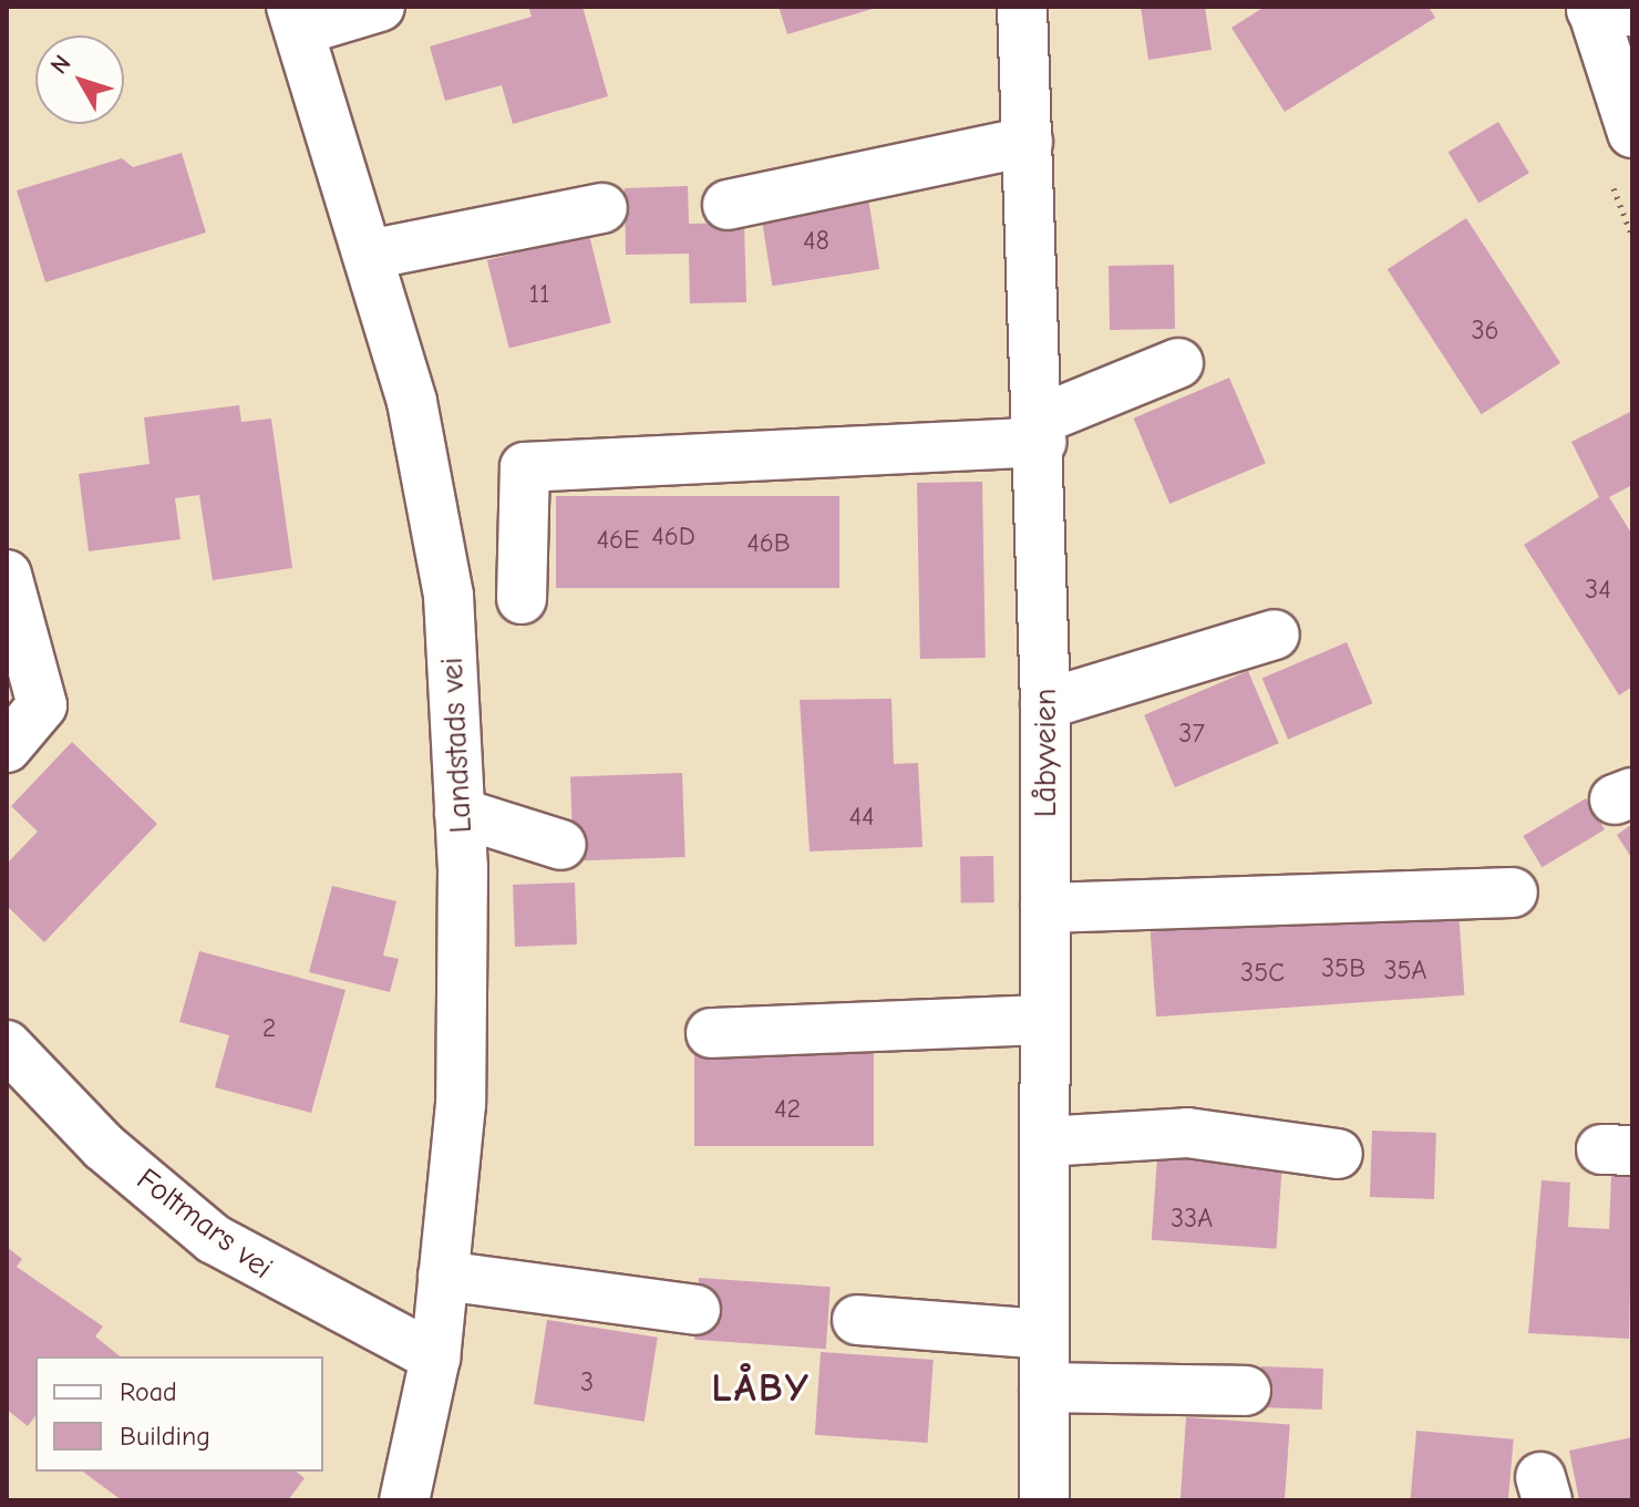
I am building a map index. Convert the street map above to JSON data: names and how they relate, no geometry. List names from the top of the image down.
{
  "streets": {
    "street": ["Landstads vei", "Låbyveien", "Foltmars vei"]
  },
  "crossings": [
    ["Landstads vei", "Foltmars vei"]
  ],
  "districts": ["LÅBY"],
  "house_numbers": [
    "48",
    "11",
    "36",
    "46D",
    "46E",
    "46B",
    "34",
    "37",
    "44",
    "35B",
    "35A",
    "35C",
    "2",
    "42",
    "33A",
    "3"
  ],
  "legend": ["Road", "Building"],
  "north": "top left"
}
